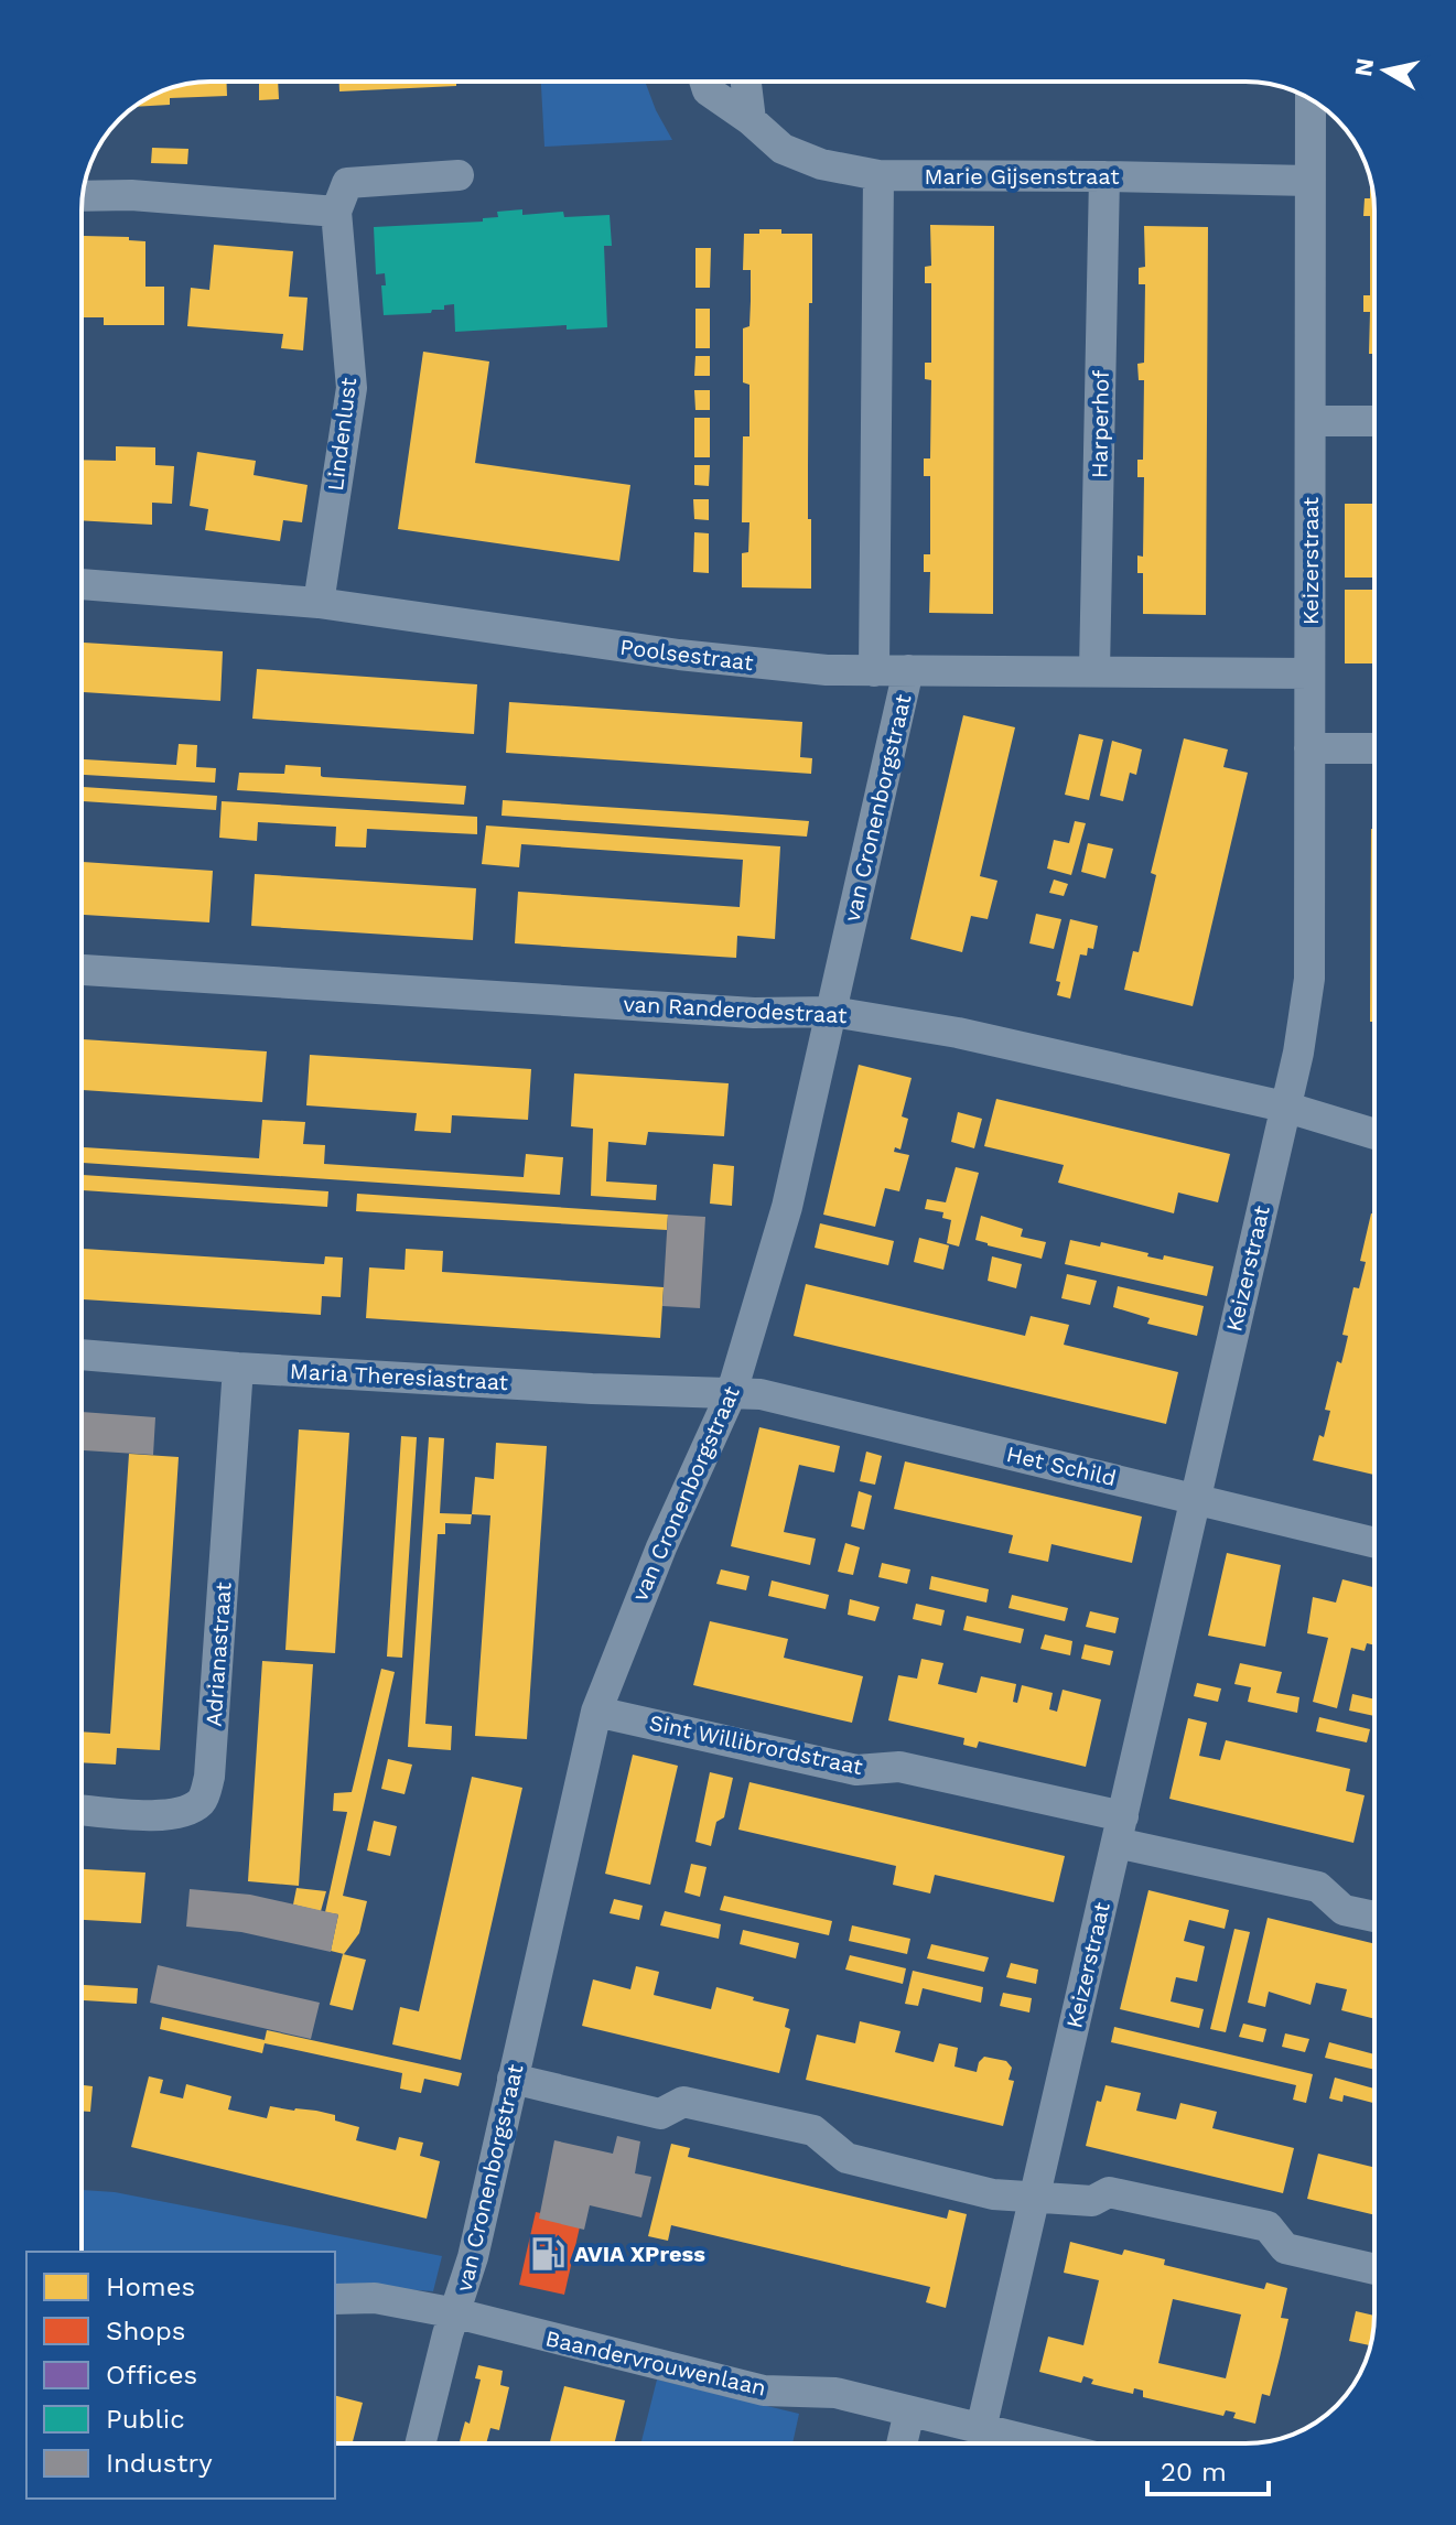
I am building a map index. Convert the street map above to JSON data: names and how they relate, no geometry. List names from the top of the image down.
{
  "streets": {
    "street": [
      "Marie Gijsenstraat",
      "Harperhof",
      "Lindenlust",
      "Keizerstraat",
      "Poolsestraat",
      "van Cronenborgstraat",
      "van Randerodestraat",
      "Maria Theresiastraat",
      "Het Schild",
      "Adrianastraat",
      "Sint Willibrordstraat",
      "Baandervrouwenlaan"
    ]
  },
  "crossings": [
    ["Marie Gijsenstraat", "Harperhof"],
    ["Marie Gijsenstraat", "Keizerstraat"],
    ["Harperhof", "Poolsestraat"],
    ["Lindenlust", "Poolsestraat"],
    ["Keizerstraat", "Poolsestraat"],
    ["Keizerstraat", "van Randerodestraat"],
    ["Keizerstraat", "Het Schild"],
    ["Keizerstraat", "Sint Willibrordstraat"],
    ["Keizerstraat", "Baandervrouwenlaan"],
    ["Poolsestraat", "van Cronenborgstraat"],
    ["van Cronenborgstraat", "van Randerodestraat"],
    ["van Cronenborgstraat", "Maria Theresiastraat"],
    ["van Cronenborgstraat", "Het Schild"],
    ["van Cronenborgstraat", "Sint Willibrordstraat"],
    ["van Cronenborgstraat", "Baandervrouwenlaan"],
    ["Maria Theresiastraat", "Het Schild"],
    ["Maria Theresiastraat", "Adrianastraat"]
  ],
  "places": {
    "fuel station": ["AVIA XPress"]
  },
  "legend": [
    "Homes",
    "Shops",
    "Offices",
    "Public",
    "Industry"
  ],
  "scale_bar": "20 m",
  "north": "left"
}
